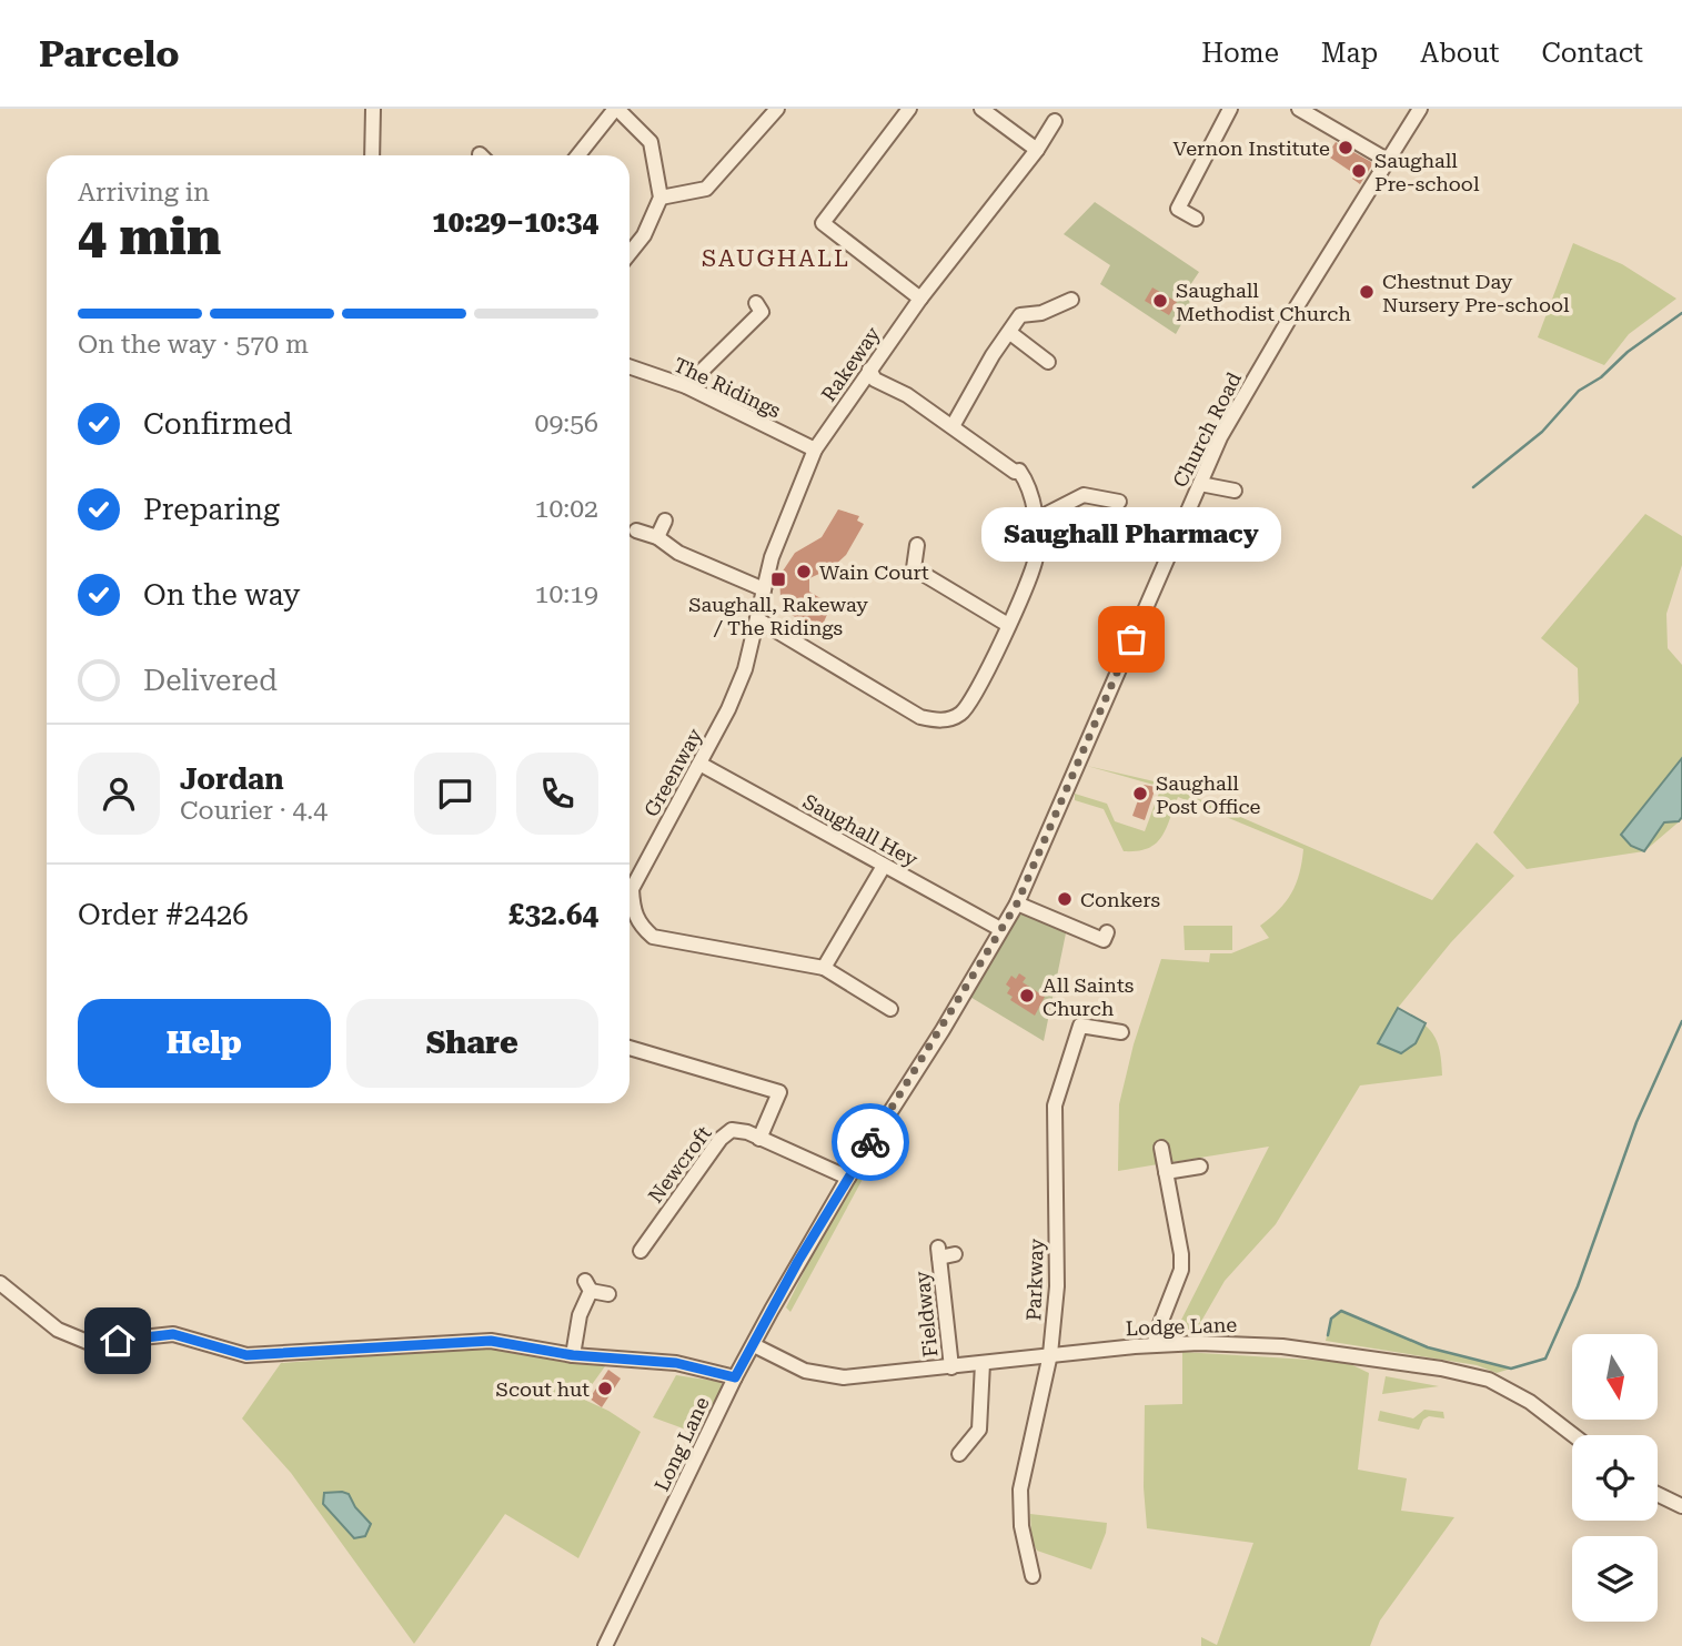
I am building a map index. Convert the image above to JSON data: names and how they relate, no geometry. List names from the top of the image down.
{
  "streets": {
    "street": [
      "Rakeway",
      "The Ridings",
      "Church Road",
      "Greenway",
      "Saughall Hey",
      "Newcroft",
      "Parkway",
      "Fieldway",
      "Lodge Lane",
      "Long Lane"
    ]
  },
  "crossings": [
    ["Rakeway", "The Ridings"],
    ["Rakeway", "Greenway"],
    ["Church Road", "Saughall Hey"],
    ["Church Road", "Newcroft"],
    ["Church Road", "Long Lane"],
    ["Greenway", "Saughall Hey"],
    ["Parkway", "Lodge Lane"],
    ["Fieldway", "Lodge Lane"],
    ["Lodge Lane", "Long Lane"]
  ],
  "districts": ["SAUGHALL"],
  "places": {
    "other": [
      "Vernon Institute",
      "Saughall Pre-school",
      "Chestnut Day Nursery Pre-school",
      "Saughall Methodist Church",
      "Wain Court",
      "Saughall Pharmacy",
      "Saughall Post Office",
      "Conkers",
      "All Saints Church",
      "Scout hut"
    ],
    "transit": ["Saughall, Rakeway / The Ridings"]
  },
  "north": "bottom",
  "page": {
    "header": "Parcelo",
    "nav": [
      "Home",
      "Map",
      "About",
      "Contact"
    ],
    "heading": ["4 min", "Arriving in", "10:29–10:34"],
    "panel": [
      "Jordan",
      "Courier · 4.4",
      "Order #2426",
      "£32.64"
    ],
    "bar": "On the way · 570 m",
    "list": [
      ["Confirmed", "09:56"],
      ["Preparing", "10:02"],
      ["On the way", "10:19"],
      "Delivered"
    ],
    "bubble": "Saughall Pharmacy",
    "buttons": ["Help", "Share"]
  }
}
